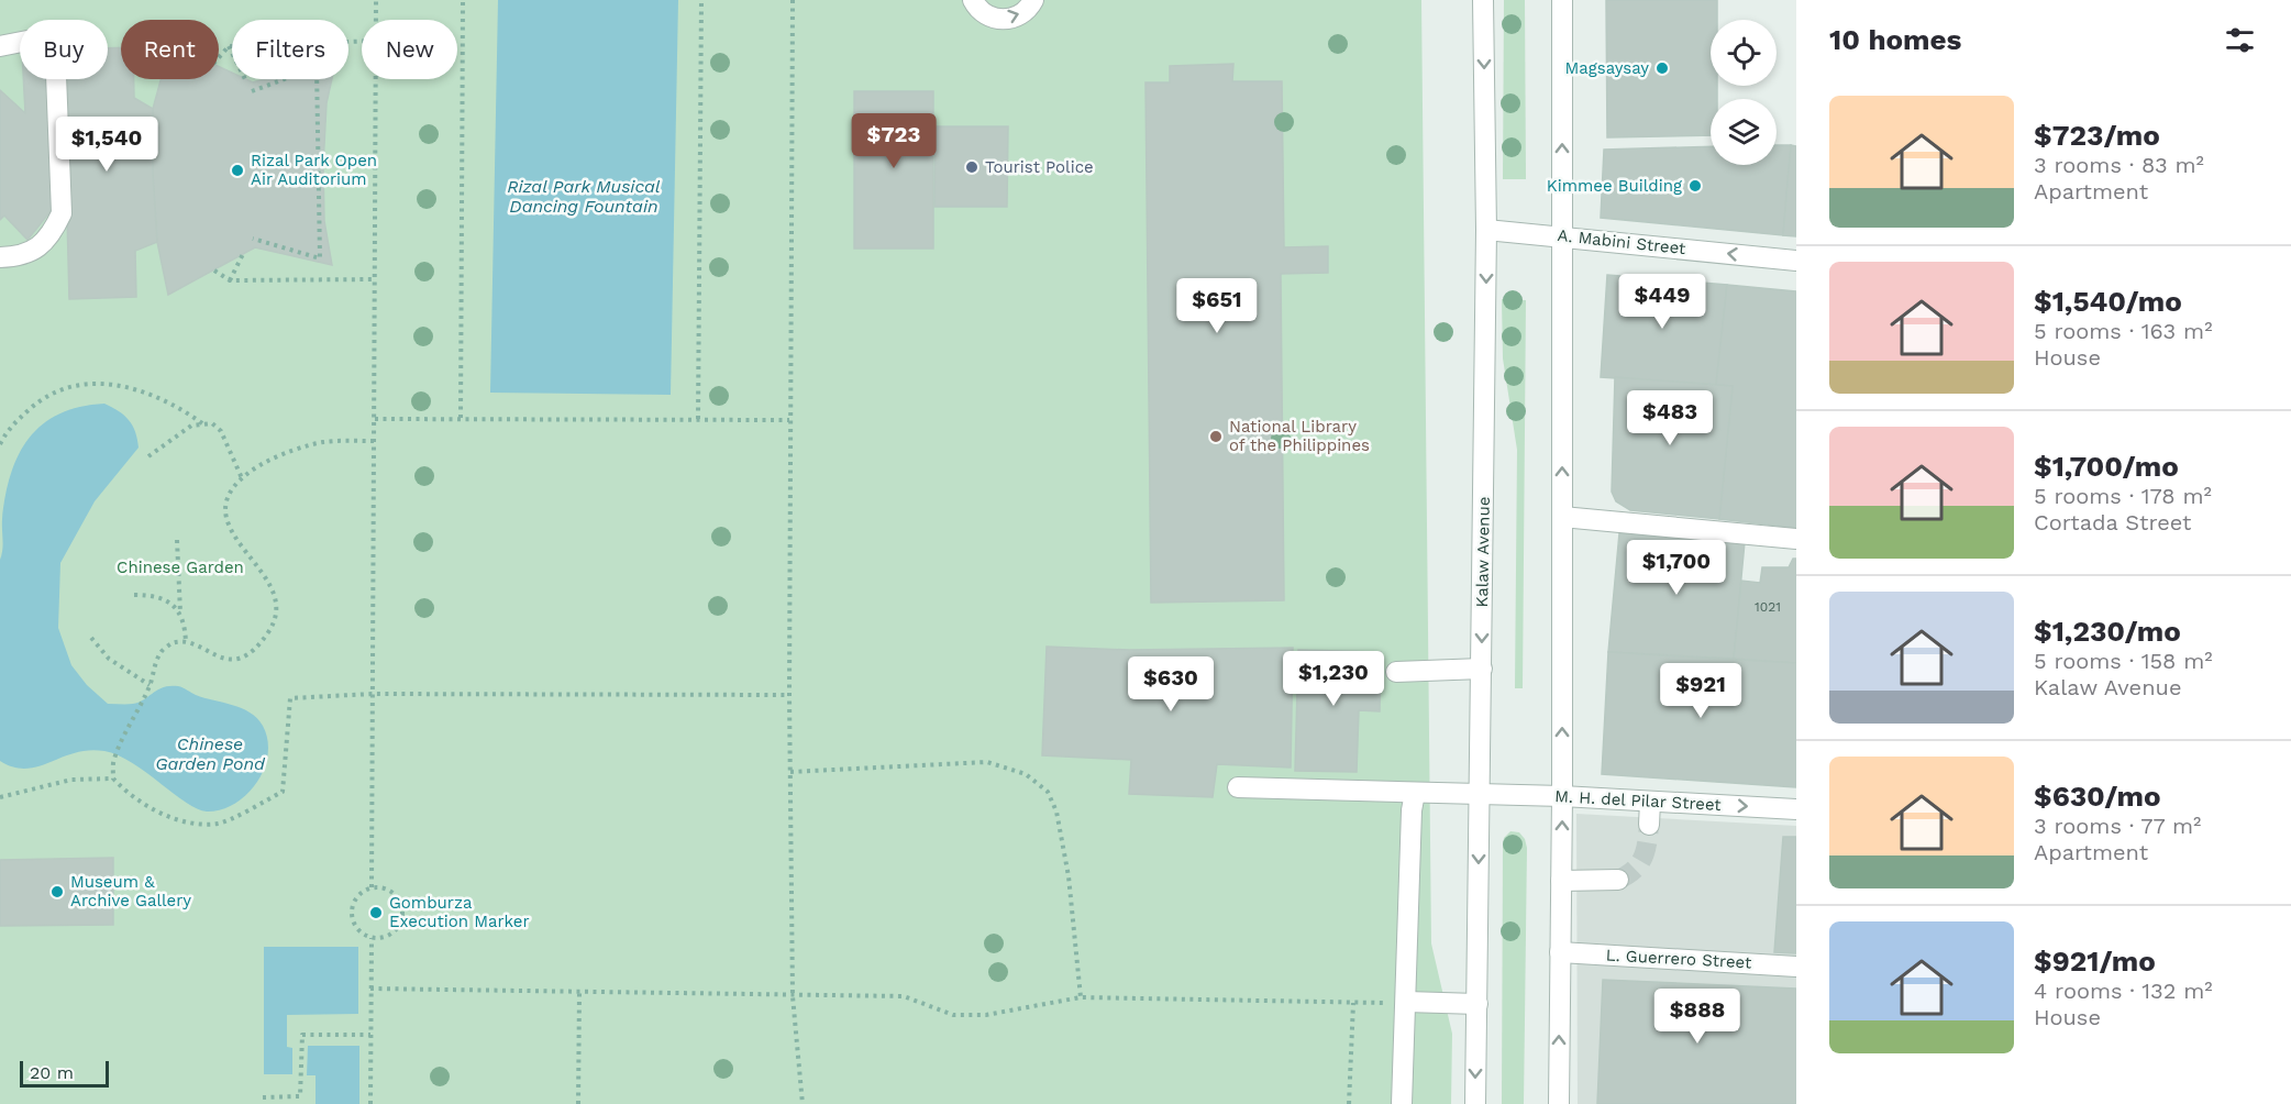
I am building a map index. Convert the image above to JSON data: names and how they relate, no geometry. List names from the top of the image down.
{
  "streets": {
    "street": [
      "A. Mabini Street",
      "Kalaw Avenue",
      "M. H. del Pilar Street",
      "L. Guerrero Street"
    ]
  },
  "crossings": [
    ["A. Mabini Street", "Kalaw Avenue"],
    ["Kalaw Avenue", "M. H. del Pilar Street"]
  ],
  "one_way": ["A. Mabini Street"],
  "water": ["Rizal Park Musical Dancing Fountain", "Chinese Garden Pond"],
  "parks": ["Chinese Garden"],
  "places": [
    "Magsaysay",
    "Tourist Police",
    "Rizal Park Open Air Auditorium",
    "Kimmee Building",
    "National Library of the Philippines",
    "Museum & Archive Gallery",
    "Gomburza Execution Marker"
  ],
  "house_numbers": ["1021"],
  "scale_bar": "20 m",
  "page": {
    "heading": "10 homes",
    "chip": [
      "Buy",
      "Rent",
      "Filters",
      "New"
    ],
    "list": [
      {
        "name": "$723/mo",
        "note": "3 rooms · 83 m² · Apartment"
      },
      {
        "name": "$1,540/mo",
        "note": "5 rooms · 163 m² · House"
      },
      {
        "name": "$1,700/mo",
        "note": "5 rooms · 178 m² · Cortada Street"
      },
      {
        "name": "$1,230/mo",
        "note": "5 rooms · 158 m² · Kalaw Avenue"
      },
      {
        "name": "$630/mo",
        "note": "3 rooms · 77 m² · Apartment"
      },
      {
        "name": "$921/mo",
        "note": "4 rooms · 132 m² · House"
      }
    ],
    "price": [
      "$723",
      "$1,540",
      "$449",
      "$651",
      "$483",
      "$1,700",
      "$1,230",
      "$630",
      "$921",
      "$888"
    ],
    "scale": "20 m"
  }
}
